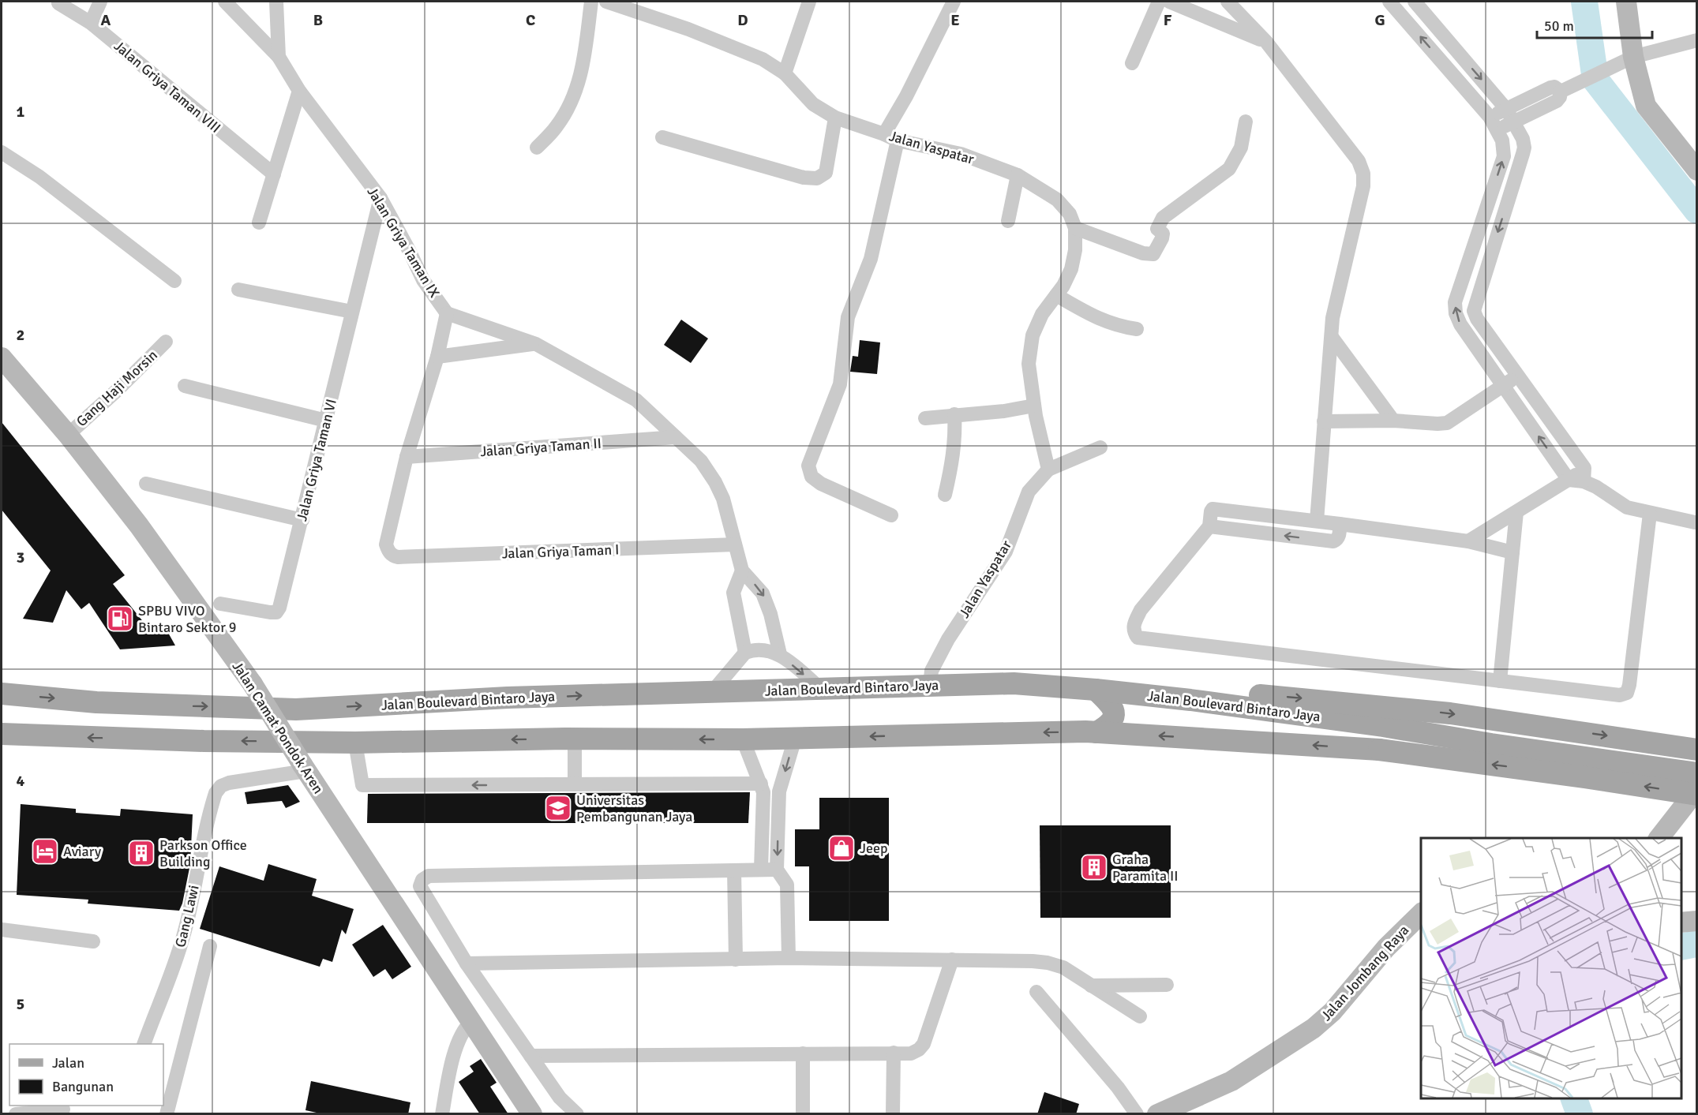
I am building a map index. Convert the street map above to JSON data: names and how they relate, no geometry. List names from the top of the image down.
{
  "streets": {
    "main road": ["Jalan Boulevard Bintaro Jaya", "Jalan Camat Pondok Aren", "Jalan Jombang Raya"],
    "street": [
      "Jalan Griya Taman VIII",
      "Jalan Yaspatar",
      "Jalan Griya Taman IX",
      "Gang Haji Morsin",
      "Jalan Griya Taman II",
      "Jalan Griya Taman VI",
      "Jalan Griya Taman I",
      "Gang Lawi"
    ]
  },
  "crossings": [
    ["Jalan Yaspatar", "Jalan Boulevard Bintaro Jaya"],
    ["Jalan Griya Taman IX", "Jalan Griya Taman II"],
    ["Jalan Griya Taman IX", "Jalan Griya Taman VI"],
    ["Jalan Griya Taman IX", "Jalan Griya Taman I"],
    ["Gang Haji Morsin", "Jalan Camat Pondok Aren"],
    ["Jalan Griya Taman II", "Jalan Griya Taman I"],
    ["Jalan Camat Pondok Aren", "Gang Lawi"]
  ],
  "places": {
    "fuel station": ["SPBU VIVO Bintaro Sektor 9"],
    "school or university": ["Universitas Pembangunan Jaya"],
    "shop": ["Jeep"],
    "hotel": ["Aviary"],
    "building": ["Parkson Office Building", "Graha Paramita II"]
  },
  "legend": ["Jalan", "Bangunan"],
  "scale_bar": "50 m",
  "grid": {
    "columns": [
      "A",
      "B",
      "C",
      "D",
      "E",
      "F",
      "G"
    ],
    "rows": [
      "1",
      "2",
      "3",
      "4",
      "5"
    ]
  }
}
